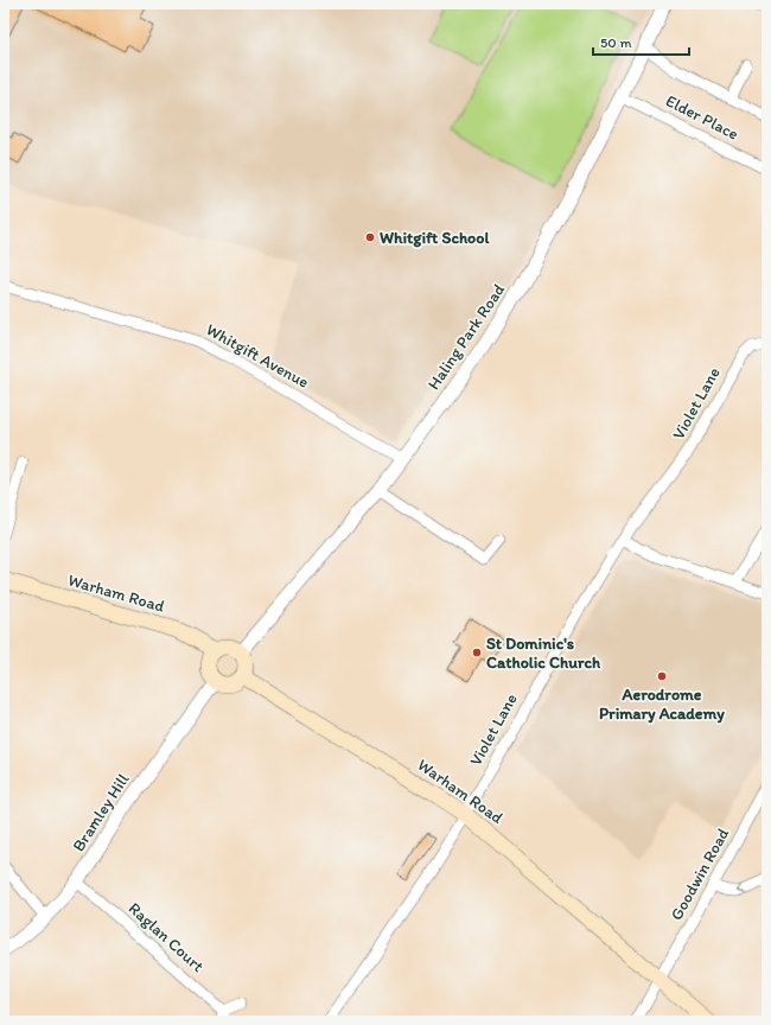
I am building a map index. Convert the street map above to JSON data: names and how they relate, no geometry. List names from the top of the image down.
{
  "streets": {
    "main road": ["Warham Road"],
    "street": [
      "Elder Place",
      "Haling Park Road",
      "Whitgift Avenue",
      "Violet Lane",
      "Bramley Hill",
      "Goodwin Road",
      "Raglan Court"
    ]
  },
  "crossings": [
    ["Elder Place", "Haling Park Road"],
    ["Haling Park Road", "Whitgift Avenue"],
    ["Haling Park Road", "Warham Road"],
    ["Haling Park Road", "Bramley Hill"],
    ["Violet Lane", "Warham Road"],
    ["Warham Road", "Bramley Hill"],
    ["Warham Road", "Goodwin Road"],
    ["Bramley Hill", "Raglan Court"]
  ],
  "places": ["Whitgift School", "St Dominic's Catholic Church", "Aerodrome Primary Academy"],
  "scale_bar": "50 m"
}
